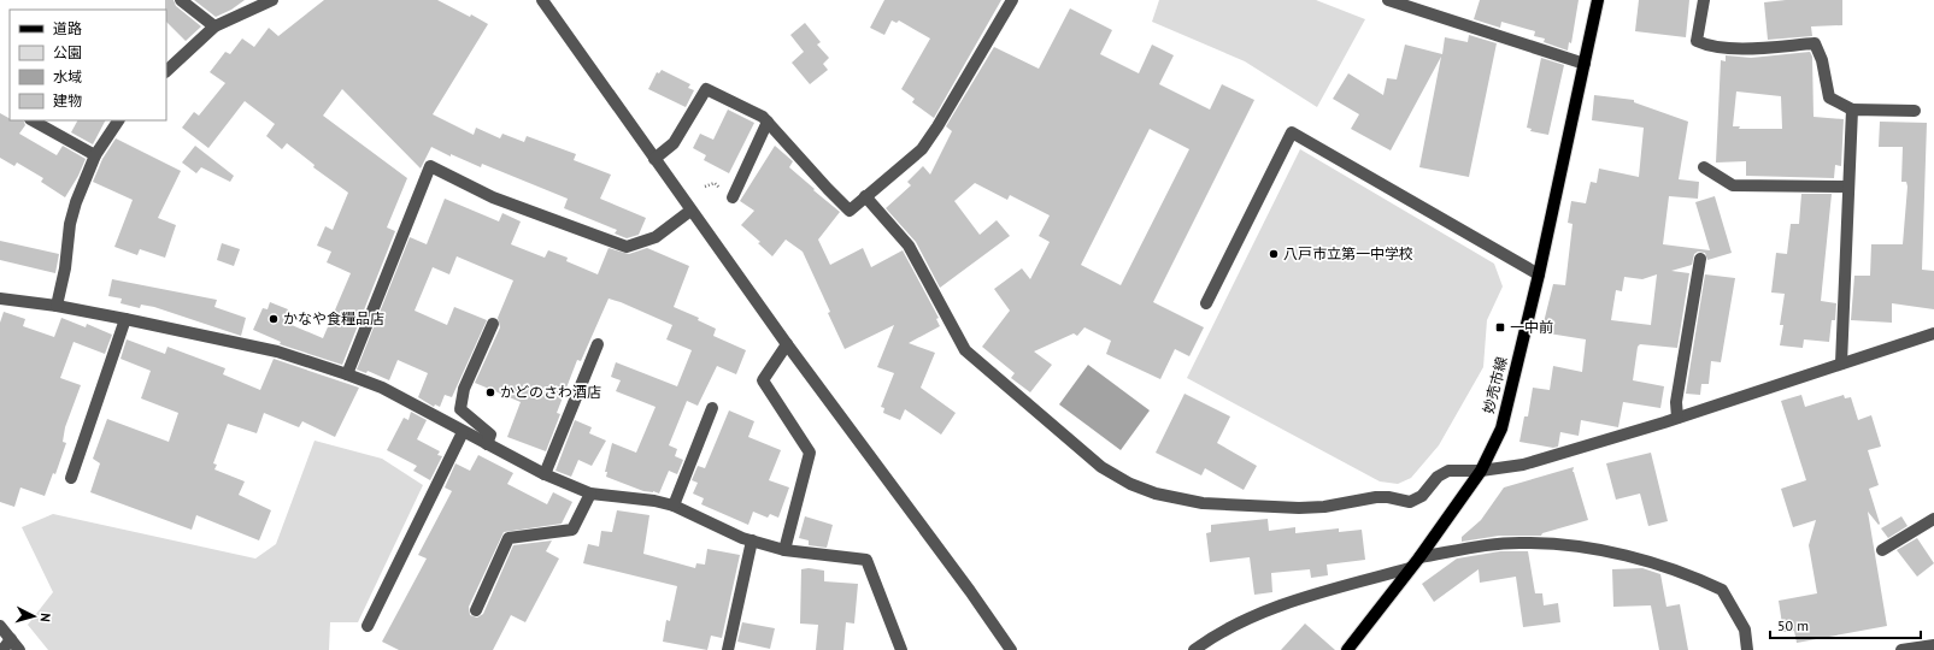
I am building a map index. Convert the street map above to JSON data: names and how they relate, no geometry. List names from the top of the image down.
{
  "streets": {
    "main road": ["妙売市線"]
  },
  "places": {
    "other": ["八戸市立第一中学校", "かなや食糧品店", "かどのさわ酒店"],
    "transit": ["一中前"]
  },
  "legend": [
    "道路",
    "公園",
    "水域",
    "建物"
  ],
  "scale_bar": "50 m",
  "north": "right"
}
